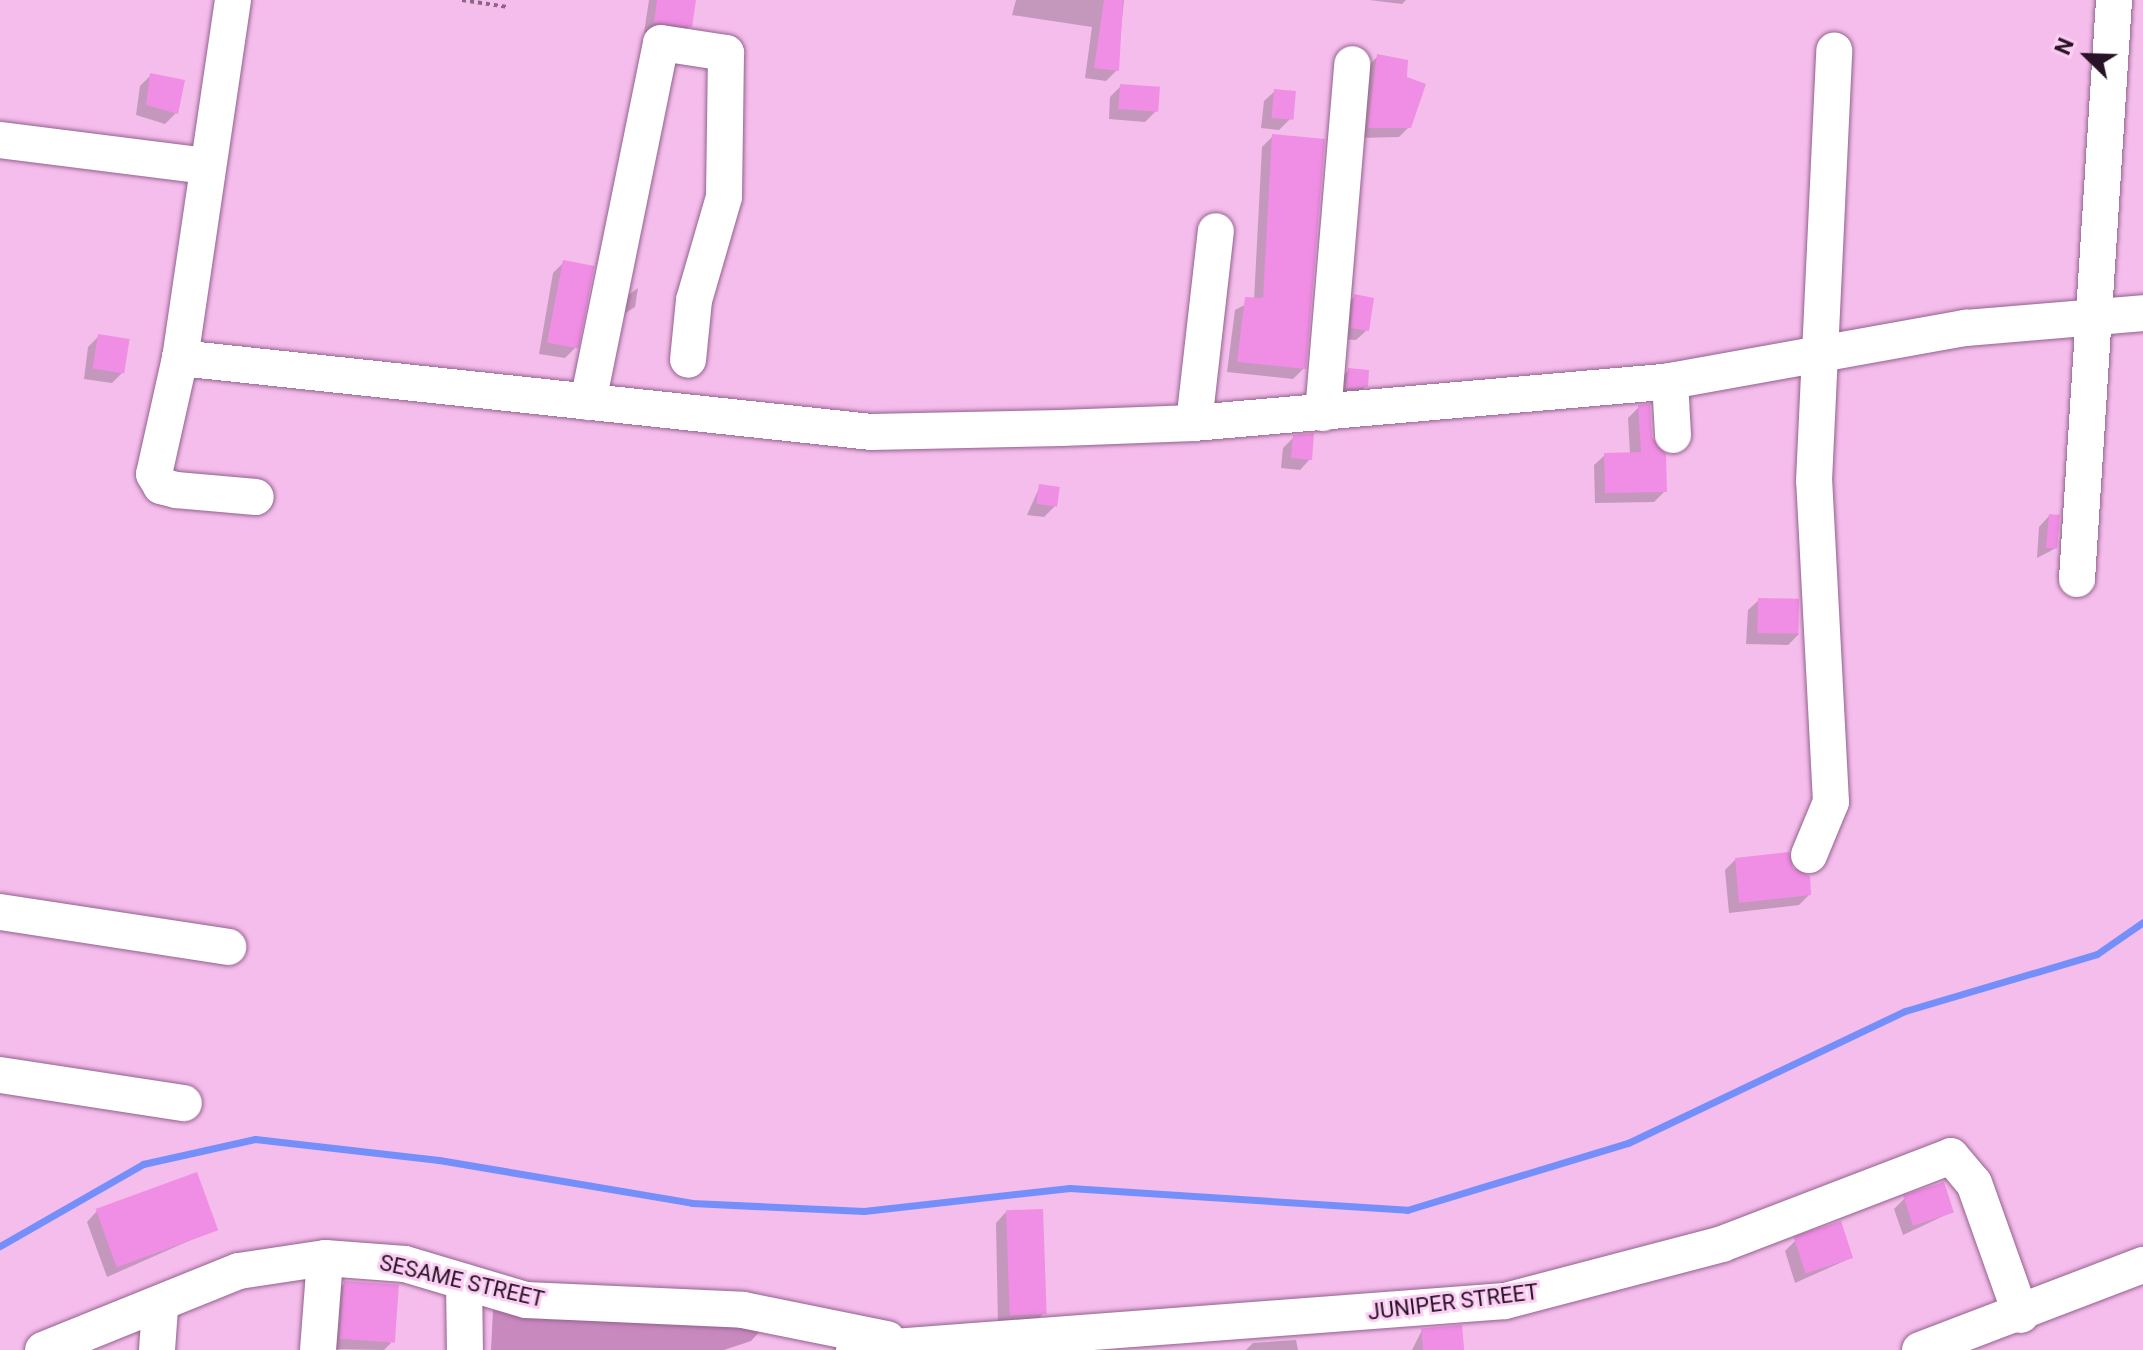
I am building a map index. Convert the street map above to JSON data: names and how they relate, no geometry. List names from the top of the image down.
{
  "streets": {
    "street": ["SESAME STREET", "JUNIPER STREET"]
  },
  "crossings": [
    ["SESAME STREET", "JUNIPER STREET"]
  ],
  "north": "top left"
}
